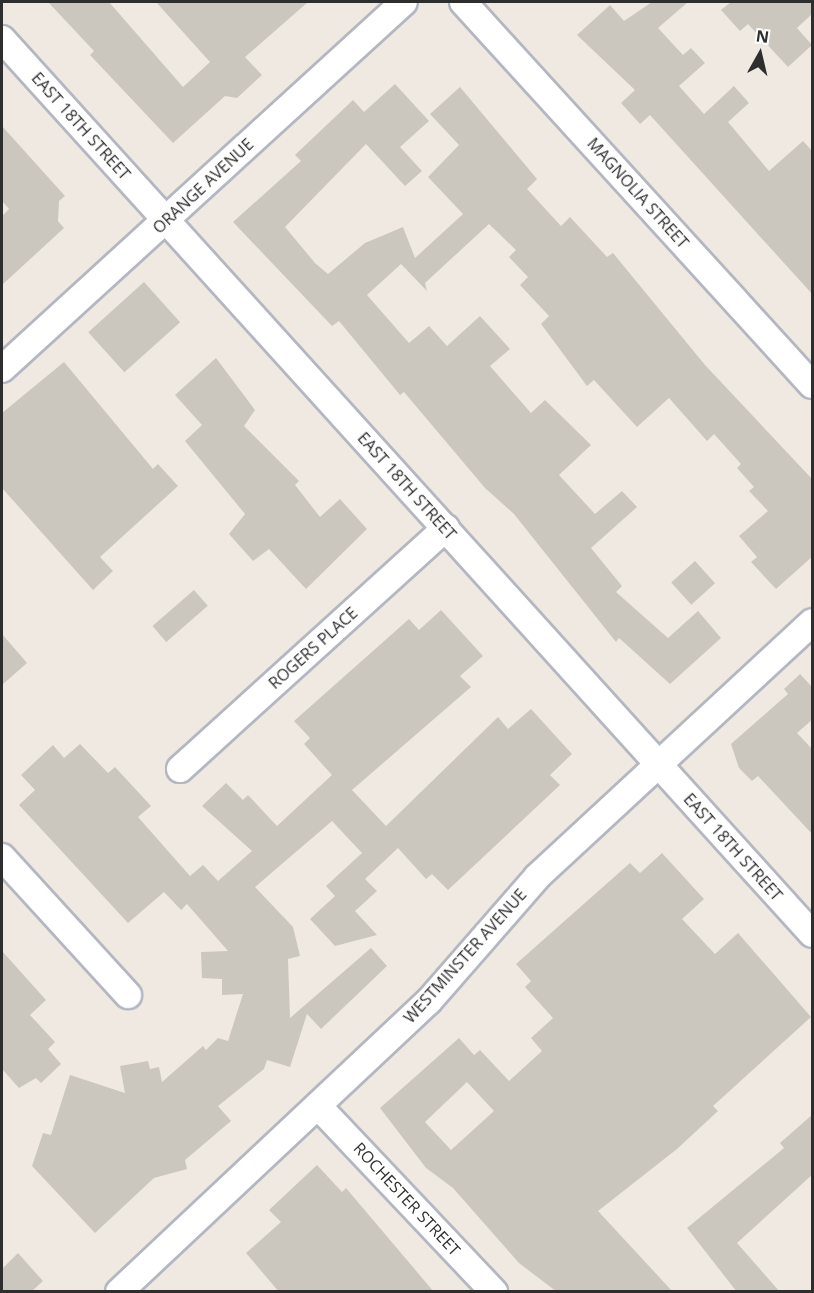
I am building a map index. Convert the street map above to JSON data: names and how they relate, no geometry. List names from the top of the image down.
{
  "streets": {
    "street": [
      "EAST 18TH STREET",
      "ORANGE AVENUE",
      "MAGNOLIA STREET",
      "ROGERS PLACE",
      "WESTMINSTER AVENUE",
      "ROCHESTER STREET"
    ]
  },
  "crossings": [
    ["EAST 18TH STREET", "ORANGE AVENUE"],
    ["EAST 18TH STREET", "ROGERS PLACE"],
    ["EAST 18TH STREET", "WESTMINSTER AVENUE"],
    ["WESTMINSTER AVENUE", "ROCHESTER STREET"]
  ],
  "north": "top"
}
